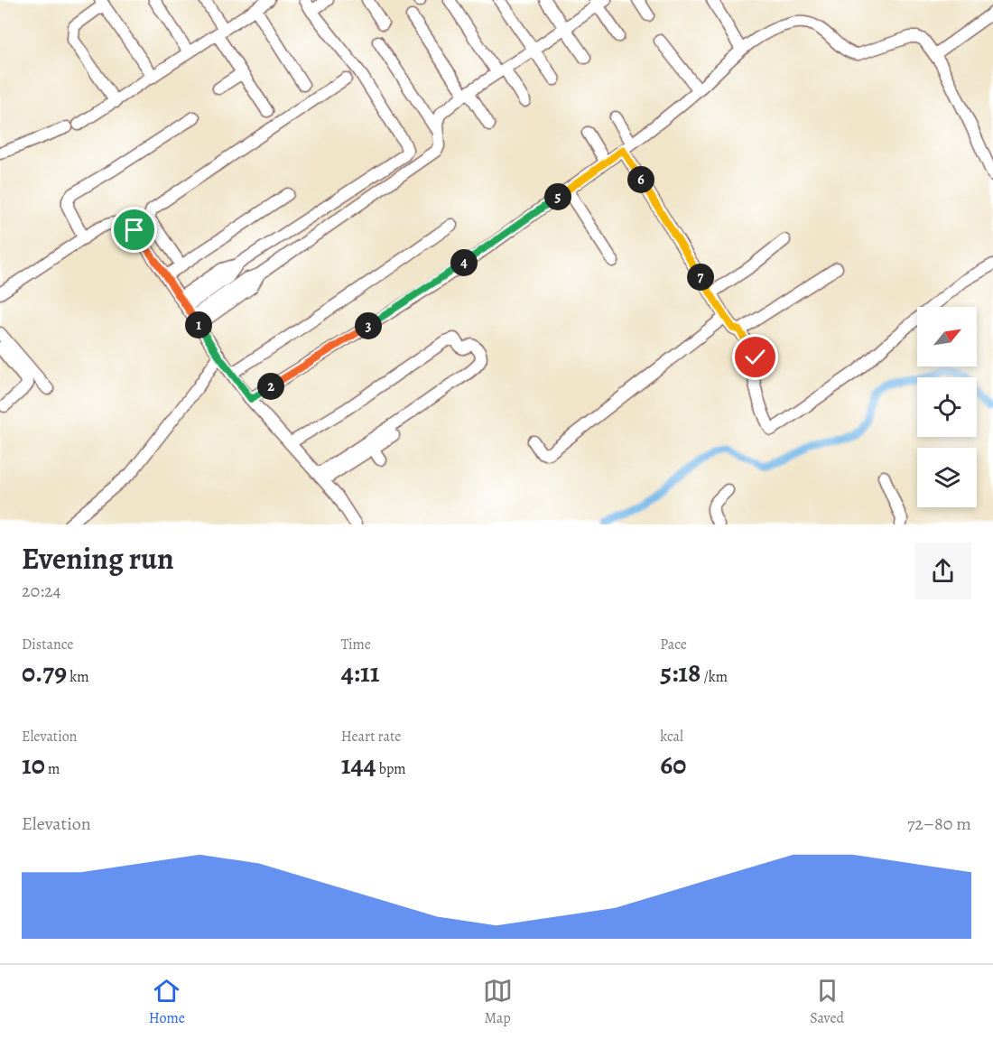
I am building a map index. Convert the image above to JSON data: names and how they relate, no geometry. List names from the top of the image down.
{
  "north": "top right",
  "page": {
    "pins": [
      "6",
      "5",
      "4",
      "7",
      "1",
      "3",
      "2"
    ],
    "heading": ["Evening run", "20:24"],
    "stats": [
      ["Distance", "0.79 km"],
      ["Time", "4:11"],
      ["Pace", "5:18 /km"],
      ["Elevation", "10 m"],
      ["Heart rate", "144 bpm"],
      ["kcal", "60"]
    ],
    "chart": ["Elevation", "72–80 m"],
    "tabs": ["Home", "Map", "Saved"]
  }
}
